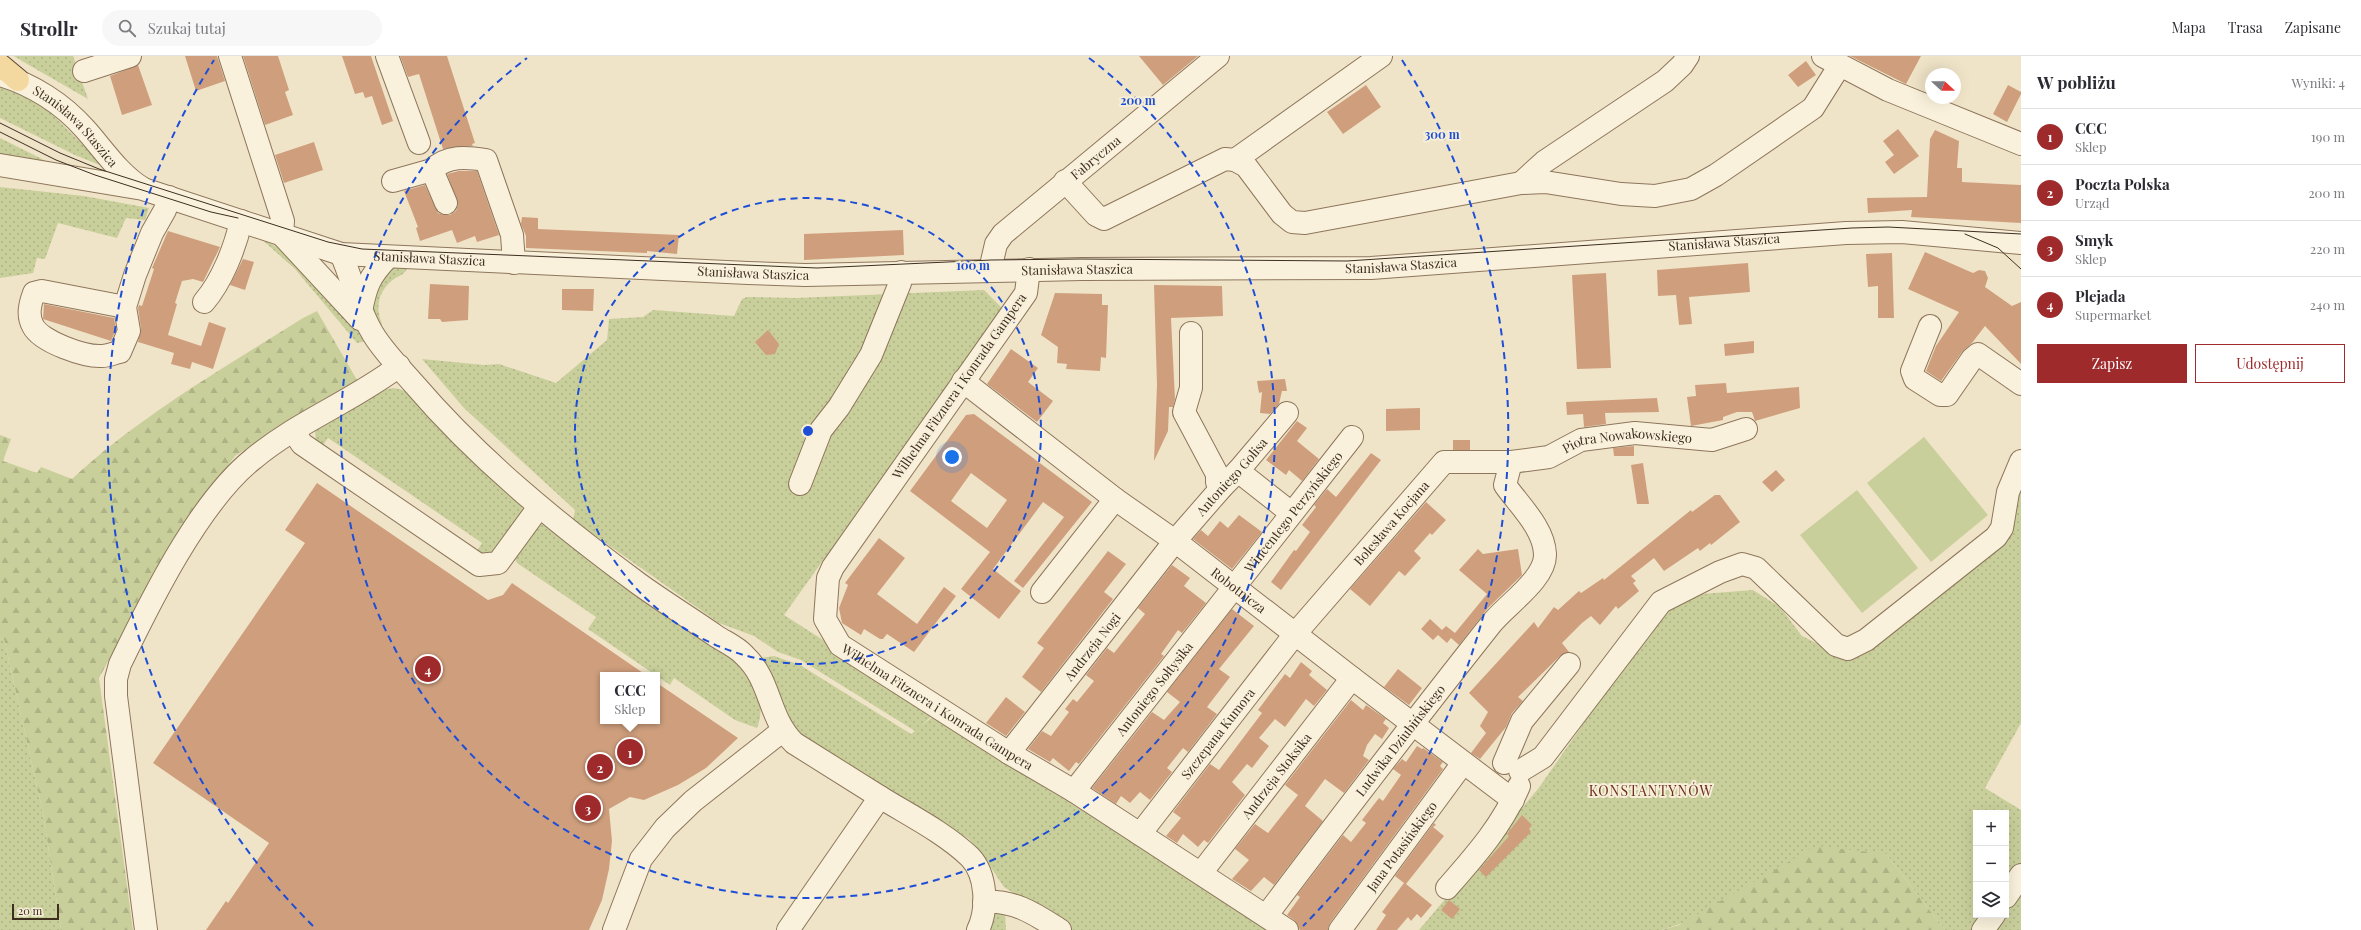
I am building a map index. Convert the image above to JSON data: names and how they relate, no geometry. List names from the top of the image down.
{
  "streets": {
    "street": [
      "Stanisława Staszica",
      "Fabryczna",
      "Wilhelma Fitznera i Konrada Gampera",
      "Piotra Nowakowskiego",
      "Antoniego Golisa",
      "Wincentego Perzyńskiego",
      "Bolesława Kocjana",
      "Robotnicza",
      "Andrzeja Nogi",
      "Antoniego Sołtysika",
      "Szczepana Kumora",
      "Ludwika Dziubińskiego",
      "Andrzeja Stoksika",
      "Jana Potasińskiego"
    ]
  },
  "crossings": [
    ["Stanisława Staszica", "Fabryczna"],
    ["Stanisława Staszica", "Wilhelma Fitznera i Konrada Gampera"],
    ["Wilhelma Fitznera i Konrada Gampera", "Robotnicza"],
    ["Wilhelma Fitznera i Konrada Gampera", "Andrzeja Nogi"],
    ["Wilhelma Fitznera i Konrada Gampera", "Antoniego Sołtysika"],
    ["Wilhelma Fitznera i Konrada Gampera", "Szczepana Kumora"],
    ["Wilhelma Fitznera i Konrada Gampera", "Ludwika Dziubińskiego"],
    ["Wilhelma Fitznera i Konrada Gampera", "Andrzeja Stoksika"],
    ["Piotra Nowakowskiego", "Bolesława Kocjana"],
    ["Piotra Nowakowskiego", "Ludwika Dziubińskiego"],
    ["Antoniego Golisa", "Robotnicza"],
    ["Antoniego Golisa", "Andrzeja Nogi"],
    ["Wincentego Perzyńskiego", "Robotnicza"],
    ["Wincentego Perzyńskiego", "Antoniego Sołtysika"],
    ["Bolesława Kocjana", "Robotnicza"],
    ["Bolesława Kocjana", "Szczepana Kumora"],
    ["Bolesława Kocjana", "Ludwika Dziubińskiego"],
    ["Robotnicza", "Andrzeja Nogi"],
    ["Robotnicza", "Antoniego Sołtysika"],
    ["Robotnicza", "Szczepana Kumora"],
    ["Robotnicza", "Ludwika Dziubińskiego"],
    ["Robotnicza", "Andrzeja Stoksika"],
    ["Robotnicza", "Jana Potasińskiego"]
  ],
  "districts": ["KONSTANTYNÓW"],
  "scale_bar": "20 m",
  "north": "right",
  "page": {
    "header": "Strollr",
    "search": "Szukaj tutaj",
    "nav": ["Mapa", "Trasa", "Zapisane"],
    "heading": ["W pobliżu", "Wyniki: 4"],
    "list": [
      {
        "mark": "1",
        "name": "CCC",
        "note": "Sklep",
        "value": "190 m"
      },
      {
        "mark": "2",
        "name": "Poczta Polska",
        "note": "Urząd",
        "value": "200 m"
      },
      {
        "mark": "3",
        "name": "Smyk",
        "note": "Sklep",
        "value": "220 m"
      },
      {
        "mark": "4",
        "name": "Plejada",
        "note": "Supermarket",
        "value": "240 m"
      }
    ],
    "buttons": ["Zapisz", "Udostępnij"],
    "pins": [
      "4",
      "1",
      "2",
      "3"
    ],
    "popup": ["CCC", "Sklep"],
    "map_buttons": ["+", "−"],
    "scale": "20 m"
  },
  "rings": ["200 m", "300 m", "100 m"]
}
